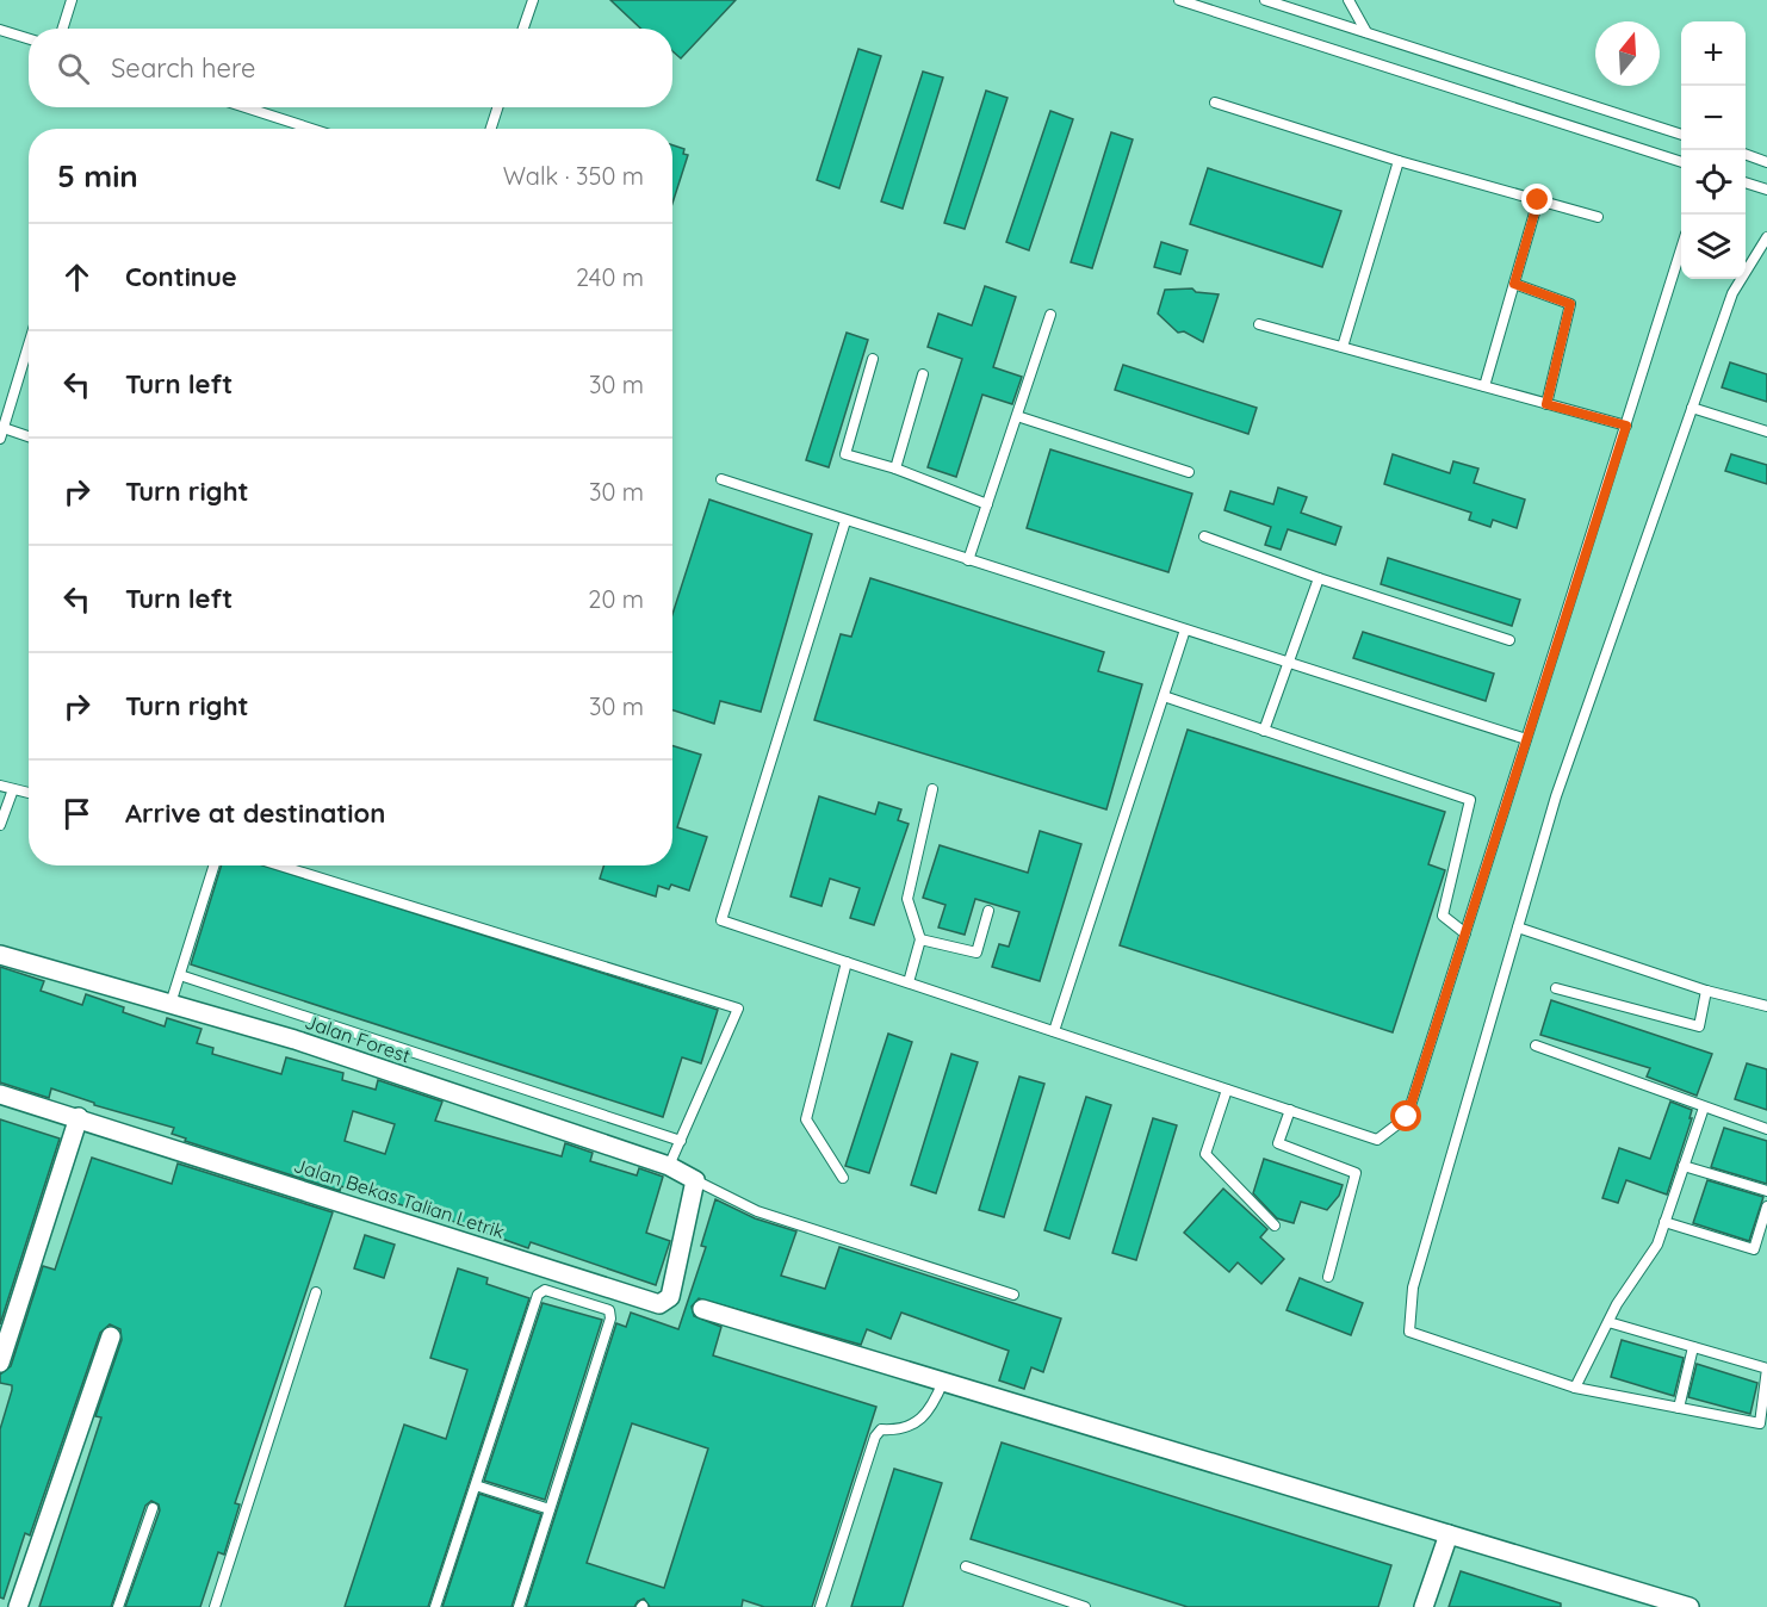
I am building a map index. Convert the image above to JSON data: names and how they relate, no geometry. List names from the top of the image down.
{
  "streets": {
    "street": ["Jalan Forest", "Jalan Bekas Talian Letrik"]
  },
  "crossings": [
    ["Jalan Forest", "Jalan Bekas Talian Letrik"]
  ],
  "north": "top",
  "page": {
    "map_buttons": ["+", "−"],
    "search": "Search here",
    "heading": ["5 min", "Walk · 350 m"],
    "list": [
      ["Continue", "240 m"],
      ["Turn left", "30 m"],
      ["Turn right", "30 m"],
      ["Turn left", "20 m"],
      ["Turn right", "30 m"],
      "Arrive at destination"
    ]
  }
}
